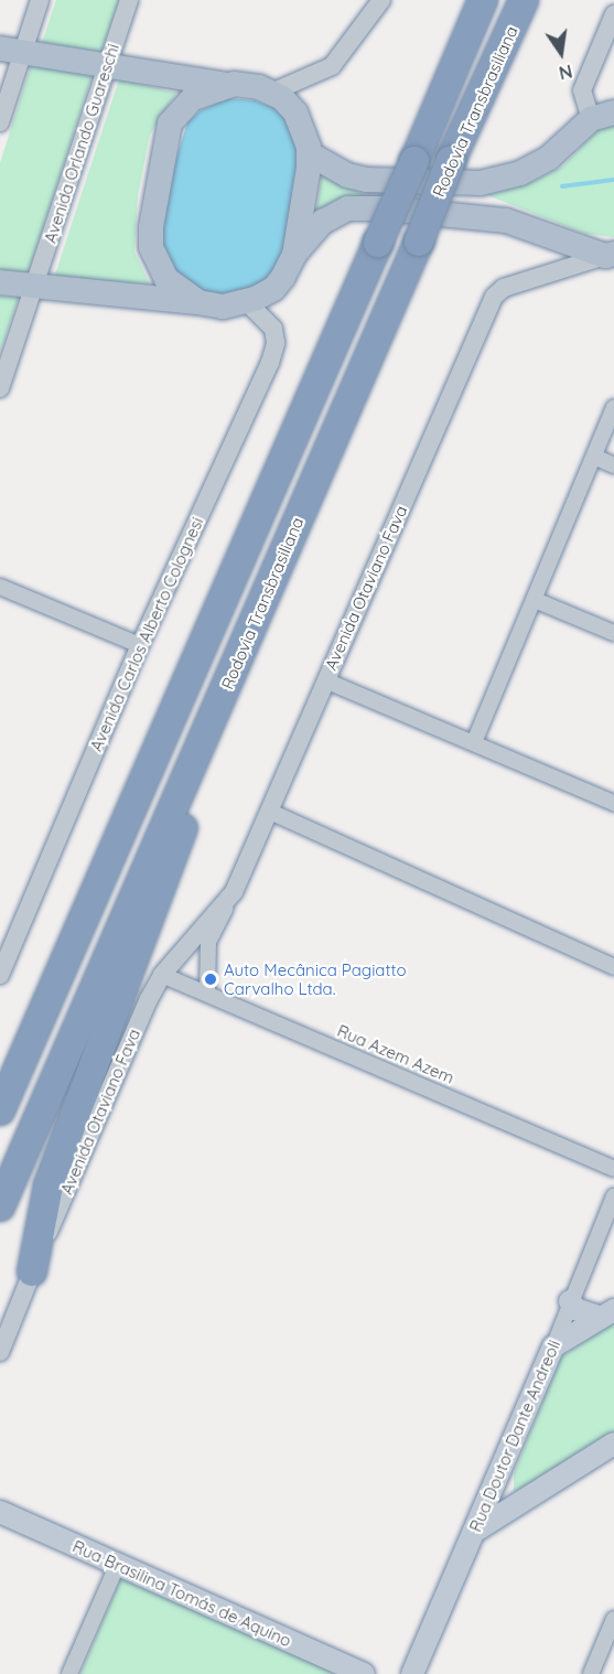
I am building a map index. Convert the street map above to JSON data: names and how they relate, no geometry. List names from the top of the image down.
{
  "streets": {
    "highway": ["Rodovia Transbrasiliana"],
    "main road": ["Rua Doutor Dante Andreoli", "Rua Brasilina Tomás de Aquino"],
    "street": [
      "Avenida Orlando Guareschi",
      "Avenida Otaviano Fava",
      "Avenida Carlos Alberto Colognesi",
      "Rua Azem Azem"
    ]
  },
  "crossings": [
    ["Avenida Otaviano Fava", "Rua Azem Azem"]
  ],
  "places": ["Auto Mecânica Pagiatto Carvalho Ltda."],
  "north": "bottom"
}
